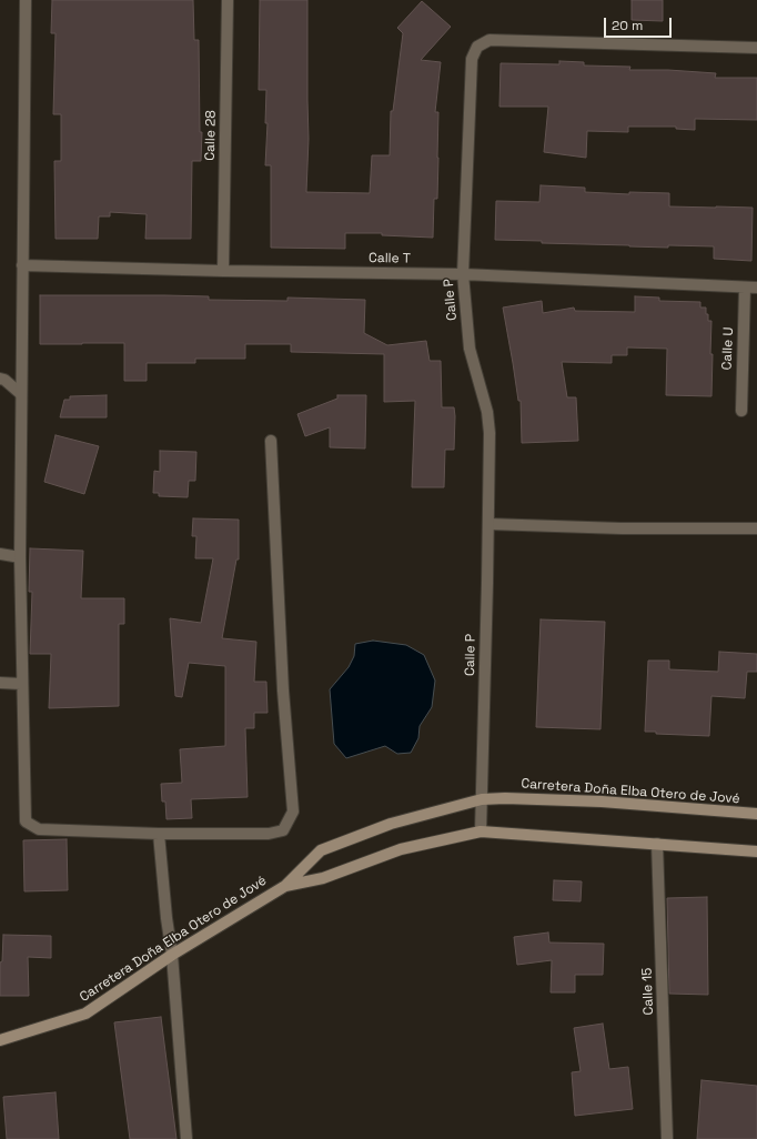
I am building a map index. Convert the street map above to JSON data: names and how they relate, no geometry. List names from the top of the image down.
{
  "streets": {
    "street": [
      "Calle 28",
      "Calle T",
      "Calle P",
      "Calle U",
      "Carretera Doña Elba Otero de Jové",
      "Calle 15"
    ]
  },
  "crossings": [
    ["Calle 28", "Calle T"],
    ["Calle T", "Calle P"],
    ["Calle T", "Calle U"],
    ["Calle P", "Carretera Doña Elba Otero de Jové"],
    ["Carretera Doña Elba Otero de Jové", "Calle 15"]
  ],
  "scale_bar": "20 m"
}
